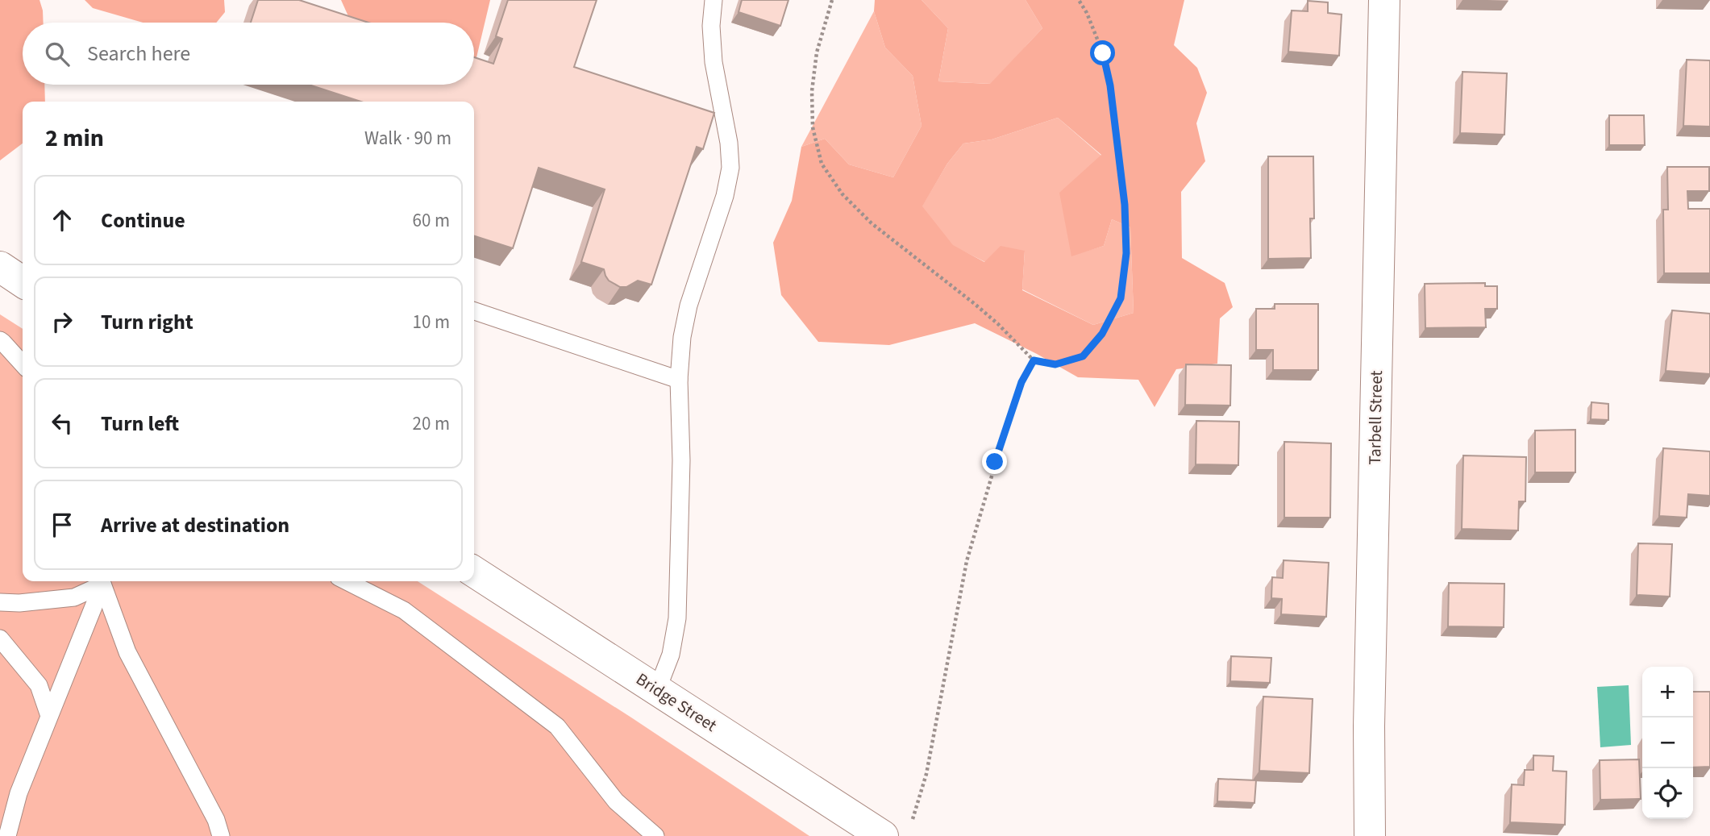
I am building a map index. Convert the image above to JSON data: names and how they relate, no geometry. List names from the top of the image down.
{
  "streets": {
    "street": ["Tarbell Street", "Bridge Street"]
  },
  "page": {
    "search": "Search here",
    "heading": ["2 min", "Walk · 90 m"],
    "list": [
      ["Continue", "60 m"],
      ["Turn right", "10 m"],
      ["Turn left", "20 m"],
      "Arrive at destination"
    ],
    "map_buttons": ["+", "−"]
  }
}
